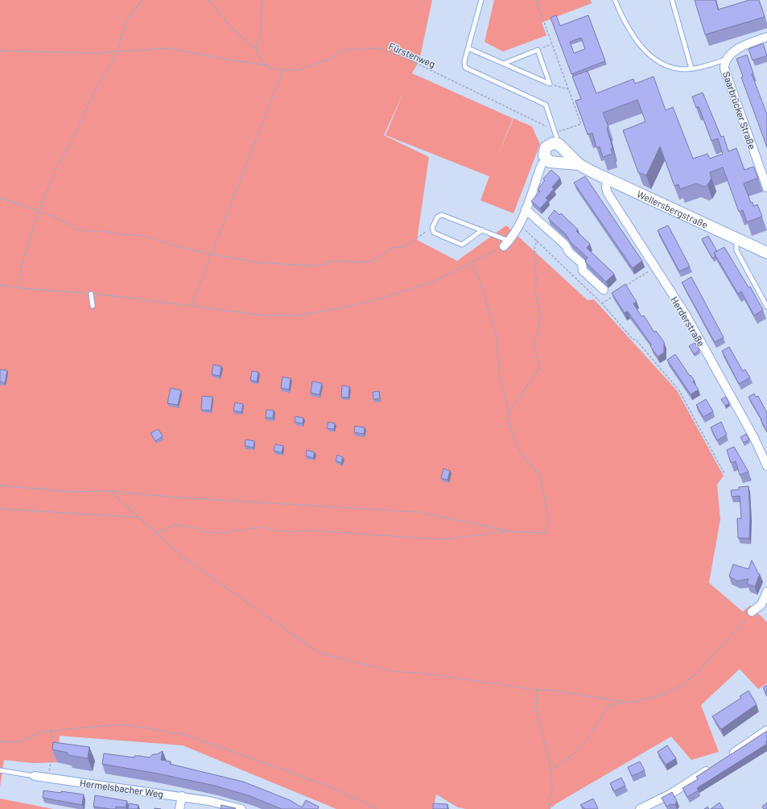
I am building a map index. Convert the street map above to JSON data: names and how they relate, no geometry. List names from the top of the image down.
{
  "streets": {
    "street": [
      "Saarbrücker Straße",
      "Wellersbergstraße",
      "Herderstraße",
      "Hermelsbacher Weg"
    ],
    "path": ["Fürstenweg"]
  },
  "crossings": [
    ["Wellersbergstraße", "Herderstraße"]
  ]
}
